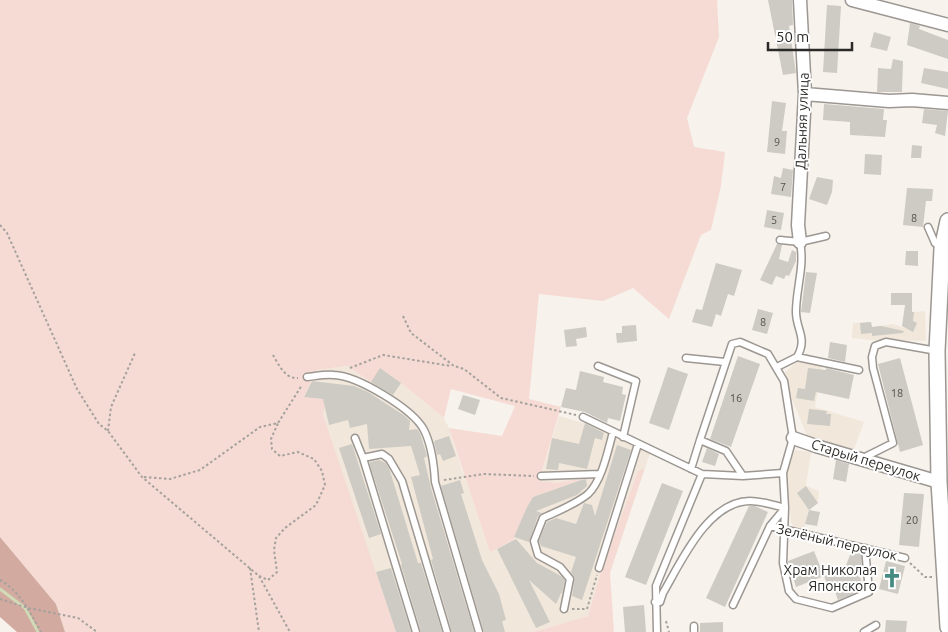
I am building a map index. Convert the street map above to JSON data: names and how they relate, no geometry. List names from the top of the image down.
{
  "streets": {
    "street": ["Дальняя улица", "Старый переулок"],
    "lane": ["Зелёный переулок"]
  },
  "places": {
    "church": ["Храм Николая Японского"]
  },
  "house_numbers": [
    "9",
    "7",
    "8",
    "5",
    "8",
    "18",
    "16",
    "20"
  ],
  "scale_bar": "50 m"
}
